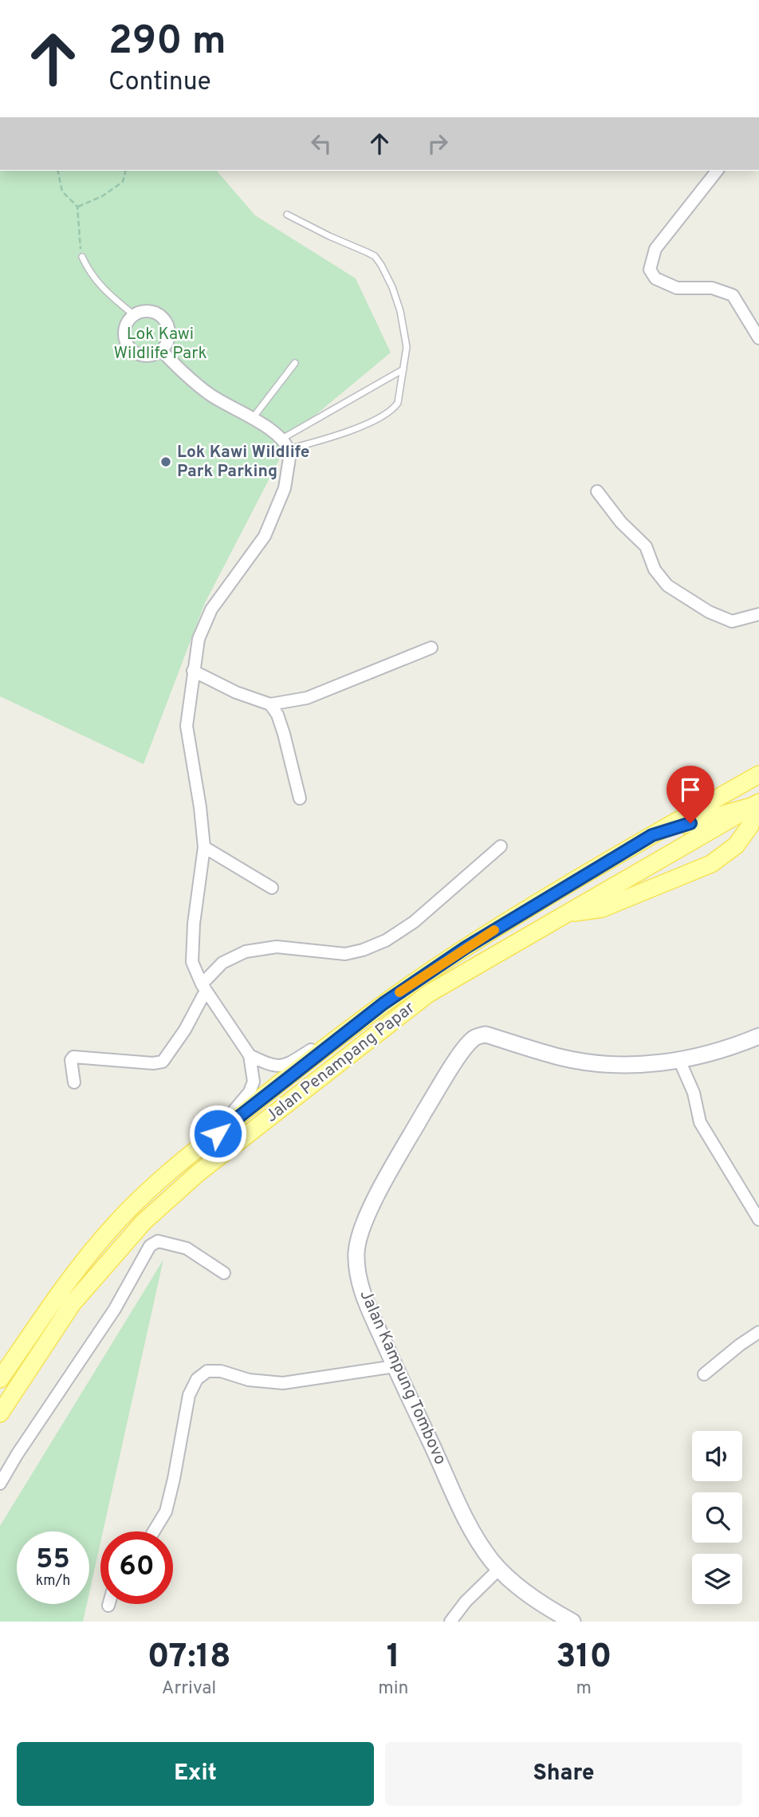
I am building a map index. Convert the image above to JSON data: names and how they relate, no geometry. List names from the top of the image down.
{
  "streets": {
    "main road": ["Jalan Penampang Papar"],
    "street": ["Jalan Kampung Tombovo"]
  },
  "parks": ["Lok Kawi Wildlife Park"],
  "places": ["Lok Kawi Wildlife Park Parking"],
  "page": {
    "turn": ["290 m", "Continue"],
    "speed": "55 km/h",
    "limit": "60",
    "eta": [
      "07:18",
      "Arrival",
      "1",
      "min",
      "310",
      "m"
    ],
    "buttons": ["Exit", "Share"]
  }
}
